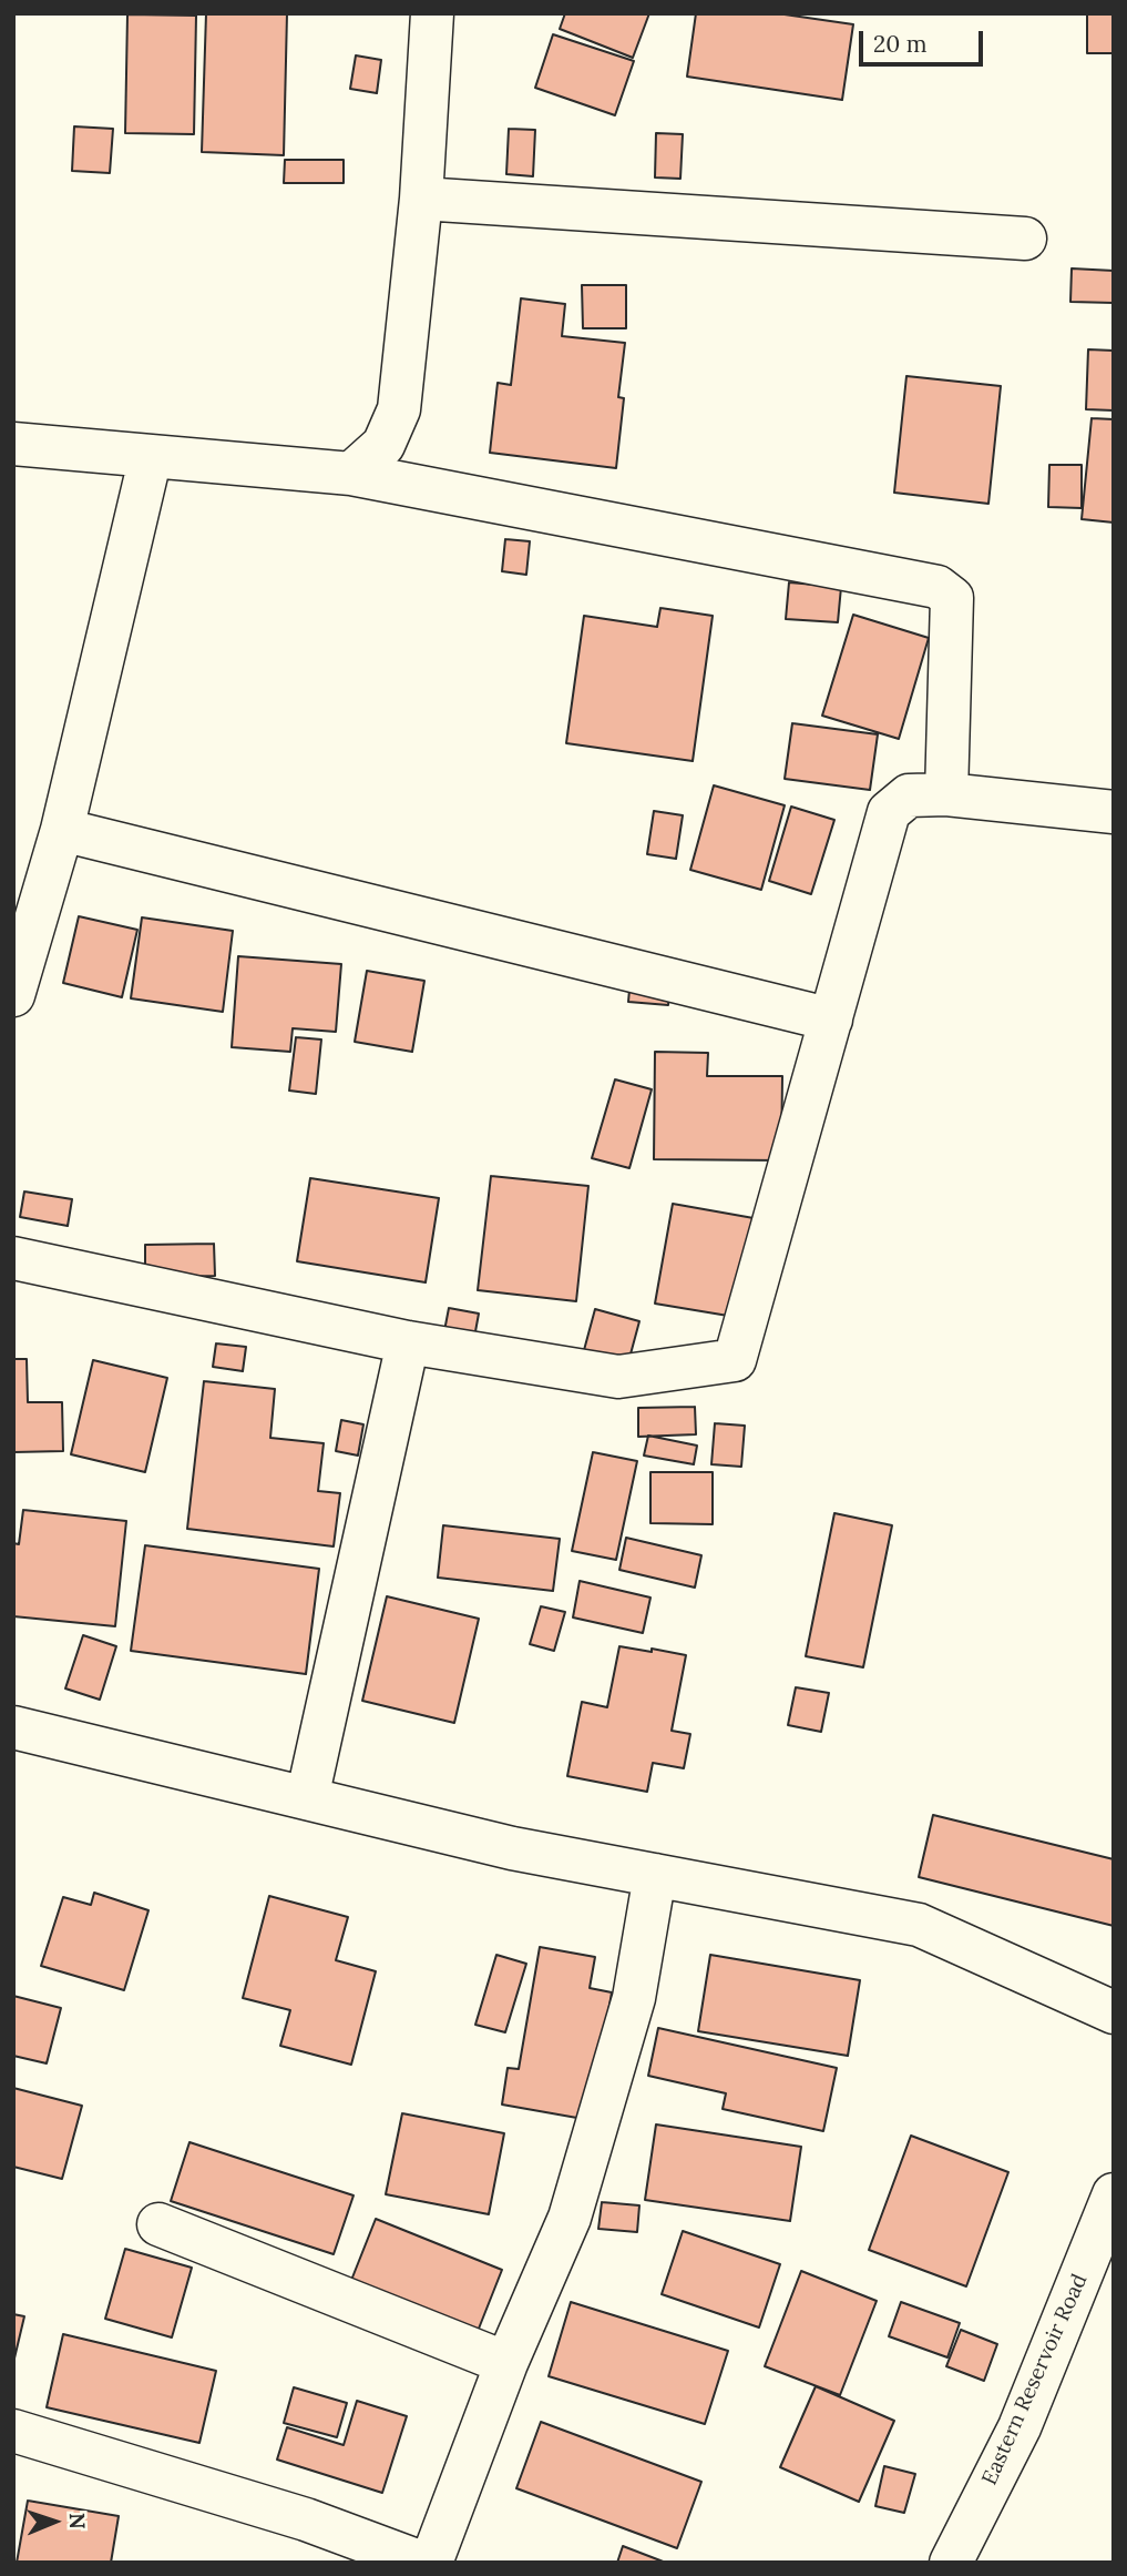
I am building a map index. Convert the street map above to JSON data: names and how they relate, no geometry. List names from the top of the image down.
{
  "streets": {
    "street": ["Eastern Reservoir Road"]
  },
  "scale_bar": "20 m",
  "north": "right"
}
